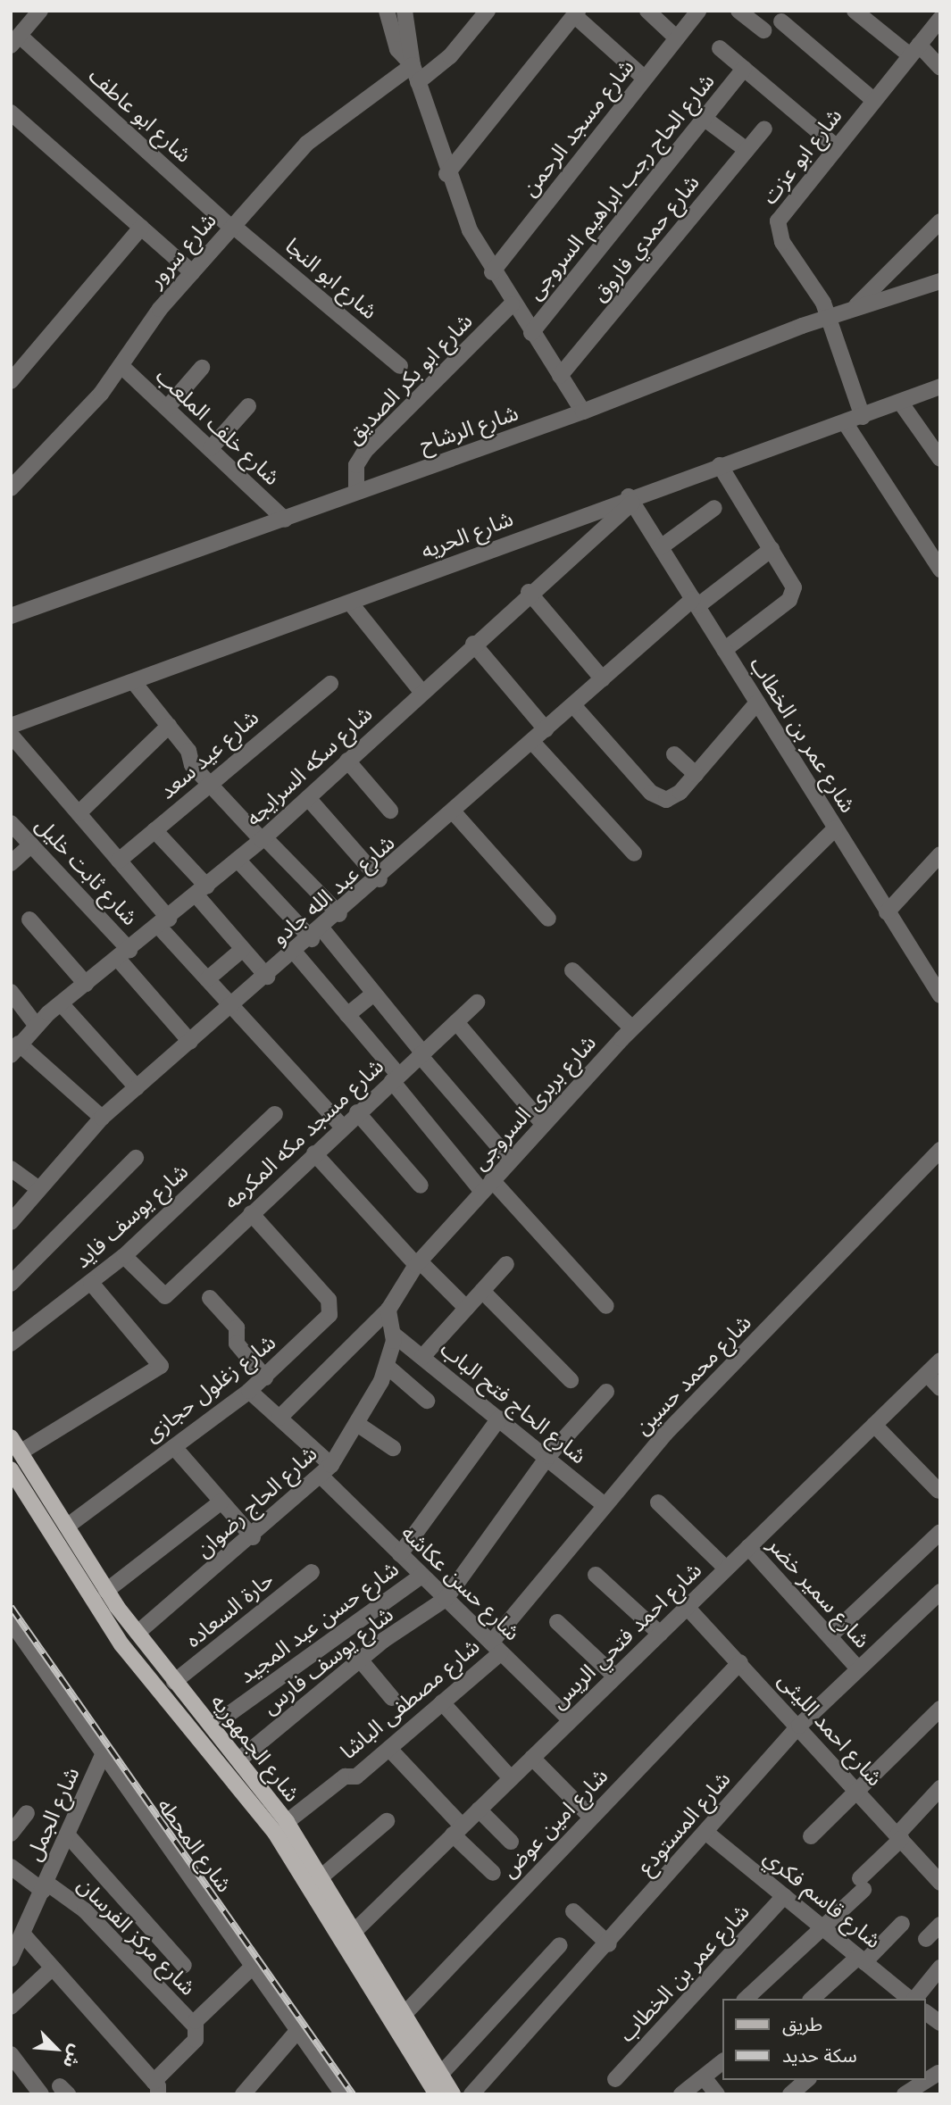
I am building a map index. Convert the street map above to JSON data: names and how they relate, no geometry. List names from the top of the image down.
{
  "streets": {
    "main road": ["شارع الجمهوريه"],
    "street": [
      "شارع ابو عاطف",
      "شارع مسجد الرحمن",
      "شارع ابو عزت",
      "شارع الحاج رجب ابراهيم السروجى",
      "شارع حمدي فاروق",
      "شارع سرور",
      "شارع ابو النجا",
      "شارع ابو بكر الصديق",
      "شارع خلف الملعب",
      "شارع الرشاح",
      "شارع الحريه",
      "شارع عمر بن الخطاب",
      "شارع عيد سعد",
      "شارع سكه السرايجه",
      "شارع ثابت خليل",
      "شارع عبد الله جادو",
      "شارع بربرى السروجى",
      "شارع مسجد مكه المكرمه",
      "شارع يوسف فايد",
      "شارع محمد حسين",
      "شارع زغلول حجازى",
      "شارع الحاج فتح الباب",
      "شارع الحاج رضوان",
      "شارع حسن عكاشه",
      "شارع سمير خضر",
      "حارة السعاده",
      "شارع حسن عبد المجيد",
      "شارع احمد فتحي الريس",
      "شارع يوسف فارس",
      "شارع مصطفى الباشا",
      "شارع احمد الليثى",
      "شارع الجمل",
      "شارع امين عوض",
      "شارع المستودع",
      "شارع المحطه",
      "شارع قاسم فكري",
      "شارع مركز الفرسان"
    ]
  },
  "crossings": [
    ["شارع ابو عاطف", "شارع سرور"],
    ["شارع ابو عاطف", "شارع ابو النجا"],
    ["شارع ابو عزت", "شارع الرشاح"],
    ["شارع ابو عزت", "شارع الحريه"],
    ["شارع سرور", "شارع ابو النجا"],
    ["شارع سرور", "شارع خلف الملعب"],
    ["شارع ابو بكر الصديق", "شارع الرشاح"],
    ["شارع خلف الملعب", "شارع الرشاح"],
    ["شارع الحريه", "شارع عمر بن الخطاب"],
    ["شارع الحريه", "شارع سكه السرايجه"],
    ["شارع عمر بن الخطاب", "شارع سكه السرايجه"],
    ["شارع عمر بن الخطاب", "شارع عبد الله جادو"],
    ["شارع عمر بن الخطاب", "شارع بربرى السروجى"],
    ["شارع عمر بن الخطاب", "شارع قاسم فكري"],
    ["شارع سكه السرايجه", "شارع ثابت خليل"],
    ["شارع ثابت خليل", "شارع عبد الله جادو"],
    ["شارع بربرى السروجى", "شارع الحاج رضوان"],
    ["شارع بربرى السروجى", "شارع حسن عكاشه"],
    ["شارع مسجد مكه المكرمه", "شارع يوسف فايد"],
    ["شارع مسجد مكه المكرمه", "شارع زغلول حجازى"],
    ["شارع محمد حسين", "شارع الحاج فتح الباب"],
    ["شارع محمد حسين", "شارع حسن عكاشه"],
    ["شارع محمد حسين", "شارع مصطفى الباشا"],
    ["شارع زغلول حجازى", "شارع حسن عكاشه"],
    ["شارع زغلول حجازى", "شارع الجمهوريه"],
    ["شارع الحاج فتح الباب", "شارع الحاج رضوان"],
    ["شارع الحاج فتح الباب", "شارع يوسف فارس"],
    ["شارع الحاج رضوان", "شارع حسن عكاشه"],
    ["شارع الحاج رضوان", "شارع الجمهوريه"],
    ["شارع حسن عكاشه", "شارع حسن عبد المجيد"],
    ["شارع حسن عكاشه", "شارع احمد فتحي الريس"],
    ["شارع حسن عكاشه", "شارع يوسف فارس"],
    ["شارع حسن عكاشه", "شارع مصطفى الباشا"],
    ["شارع سمير خضر", "شارع احمد فتحي الريس"],
    ["شارع سمير خضر", "شارع المستودع"],
    ["حارة السعاده", "شارع الجمهوريه"],
    ["شارع حسن عبد المجيد", "شارع الجمهوريه"],
    ["شارع احمد فتحي الريس", "شارع احمد الليثى"],
    ["شارع احمد فتحي الريس", "شارع الجمهوريه"],
    ["شارع يوسف فارس", "شارع الجمهوريه"],
    ["شارع مصطفى الباشا", "شارع الجمهوريه"],
    ["شارع احمد الليثى", "شارع امين عوض"],
    ["شارع احمد الليثى", "شارع المستودع"],
    ["شارع الجمهوريه", "شارع امين عوض"],
    ["شارع الجمل", "شارع المحطه"],
    ["شارع الجمل", "شارع مركز الفرسان"],
    ["شارع المستودع", "شارع قاسم فكري"]
  ],
  "legend": ["طريق", "سكة حديد"],
  "north": "bottom right"
}
